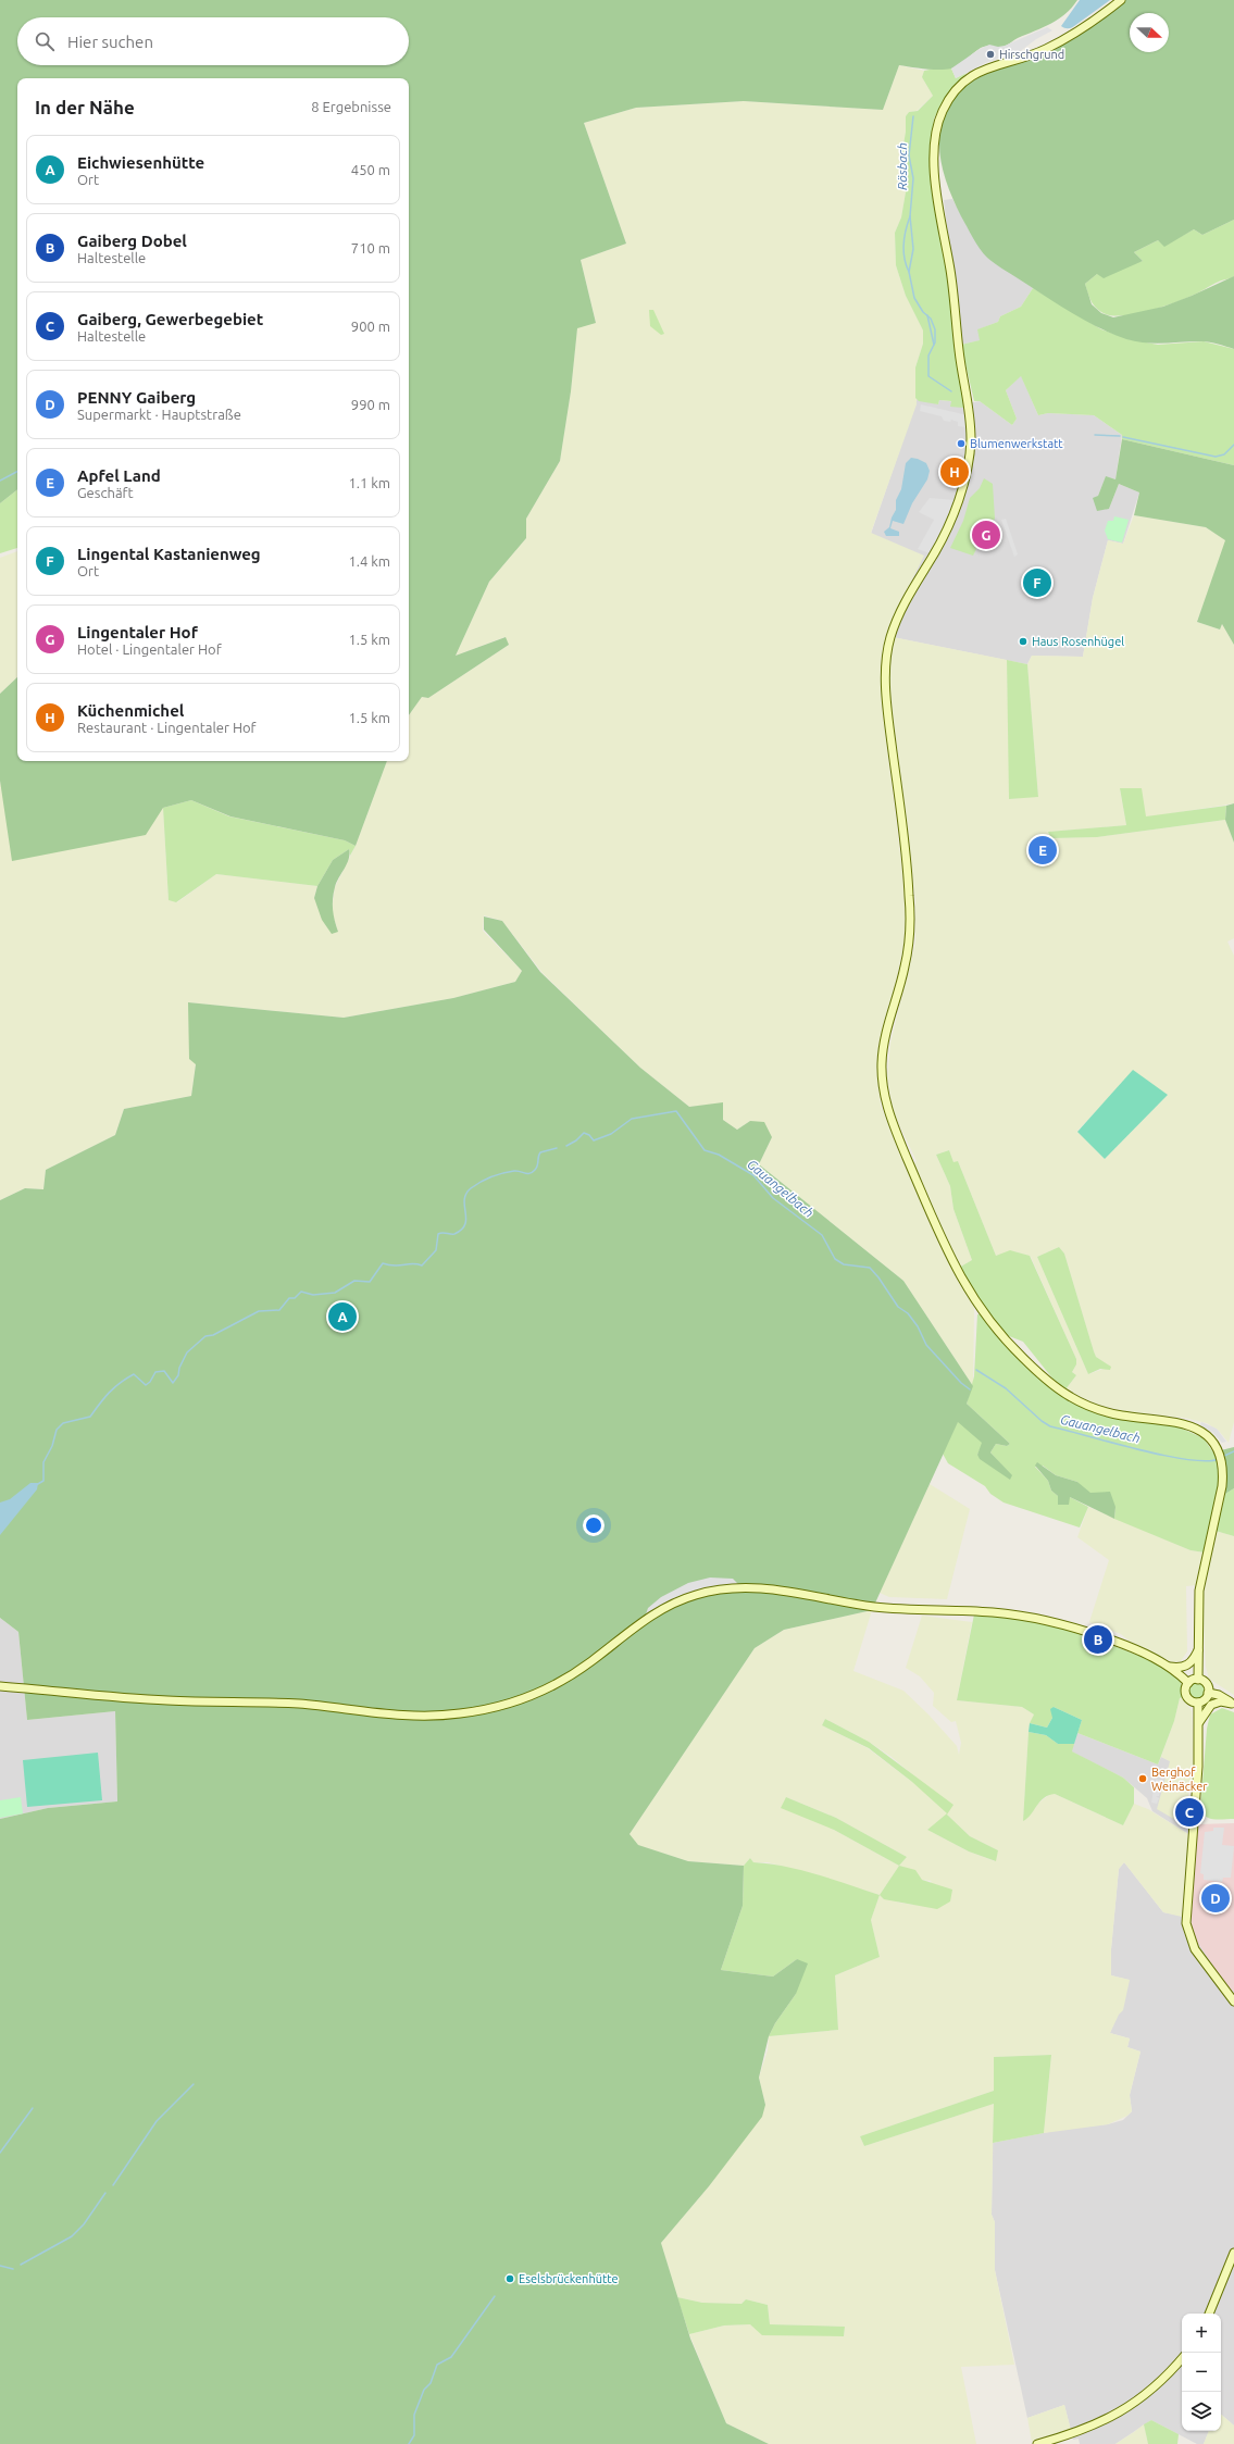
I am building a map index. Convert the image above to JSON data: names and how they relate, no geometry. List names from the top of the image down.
{
  "water": ["Rösbach", "Gauangelbach"],
  "places": [
    "Hirschgrund",
    "Blumenwerkstatt",
    "Haus Rosenhügel",
    "Berghof Weinäcker",
    "Eselsbrückenhütte"
  ],
  "north": "right",
  "page": {
    "search": "Hier suchen",
    "heading": ["In der Nähe", "8 Ergebnisse"],
    "list": [
      {
        "mark": "A",
        "name": "Eichwiesenhütte",
        "note": "Ort",
        "value": "450 m"
      },
      {
        "mark": "B",
        "name": "Gaiberg Dobel",
        "note": "Haltestelle",
        "value": "710 m"
      },
      {
        "mark": "C",
        "name": "Gaiberg, Gewerbegebiet",
        "note": "Haltestelle",
        "value": "900 m"
      },
      {
        "mark": "D",
        "name": "PENNY Gaiberg",
        "note": "Supermarkt · Hauptstraße",
        "value": "990 m"
      },
      {
        "mark": "E",
        "name": "Apfel Land",
        "note": "Geschäft",
        "value": "1.1 km"
      },
      {
        "mark": "F",
        "name": "Lingental Kastanienweg",
        "note": "Ort",
        "value": "1.4 km"
      },
      {
        "mark": "G",
        "name": "Lingentaler Hof",
        "note": "Hotel · Lingentaler Hof",
        "value": "1.5 km"
      },
      {
        "mark": "H",
        "name": "Küchenmichel",
        "note": "Restaurant · Lingentaler Hof",
        "value": "1.5 km"
      }
    ],
    "pins": [
      "H",
      "G",
      "F",
      "E",
      "A",
      "B",
      "C",
      "D"
    ],
    "map_buttons": ["+", "−"]
  }
}
